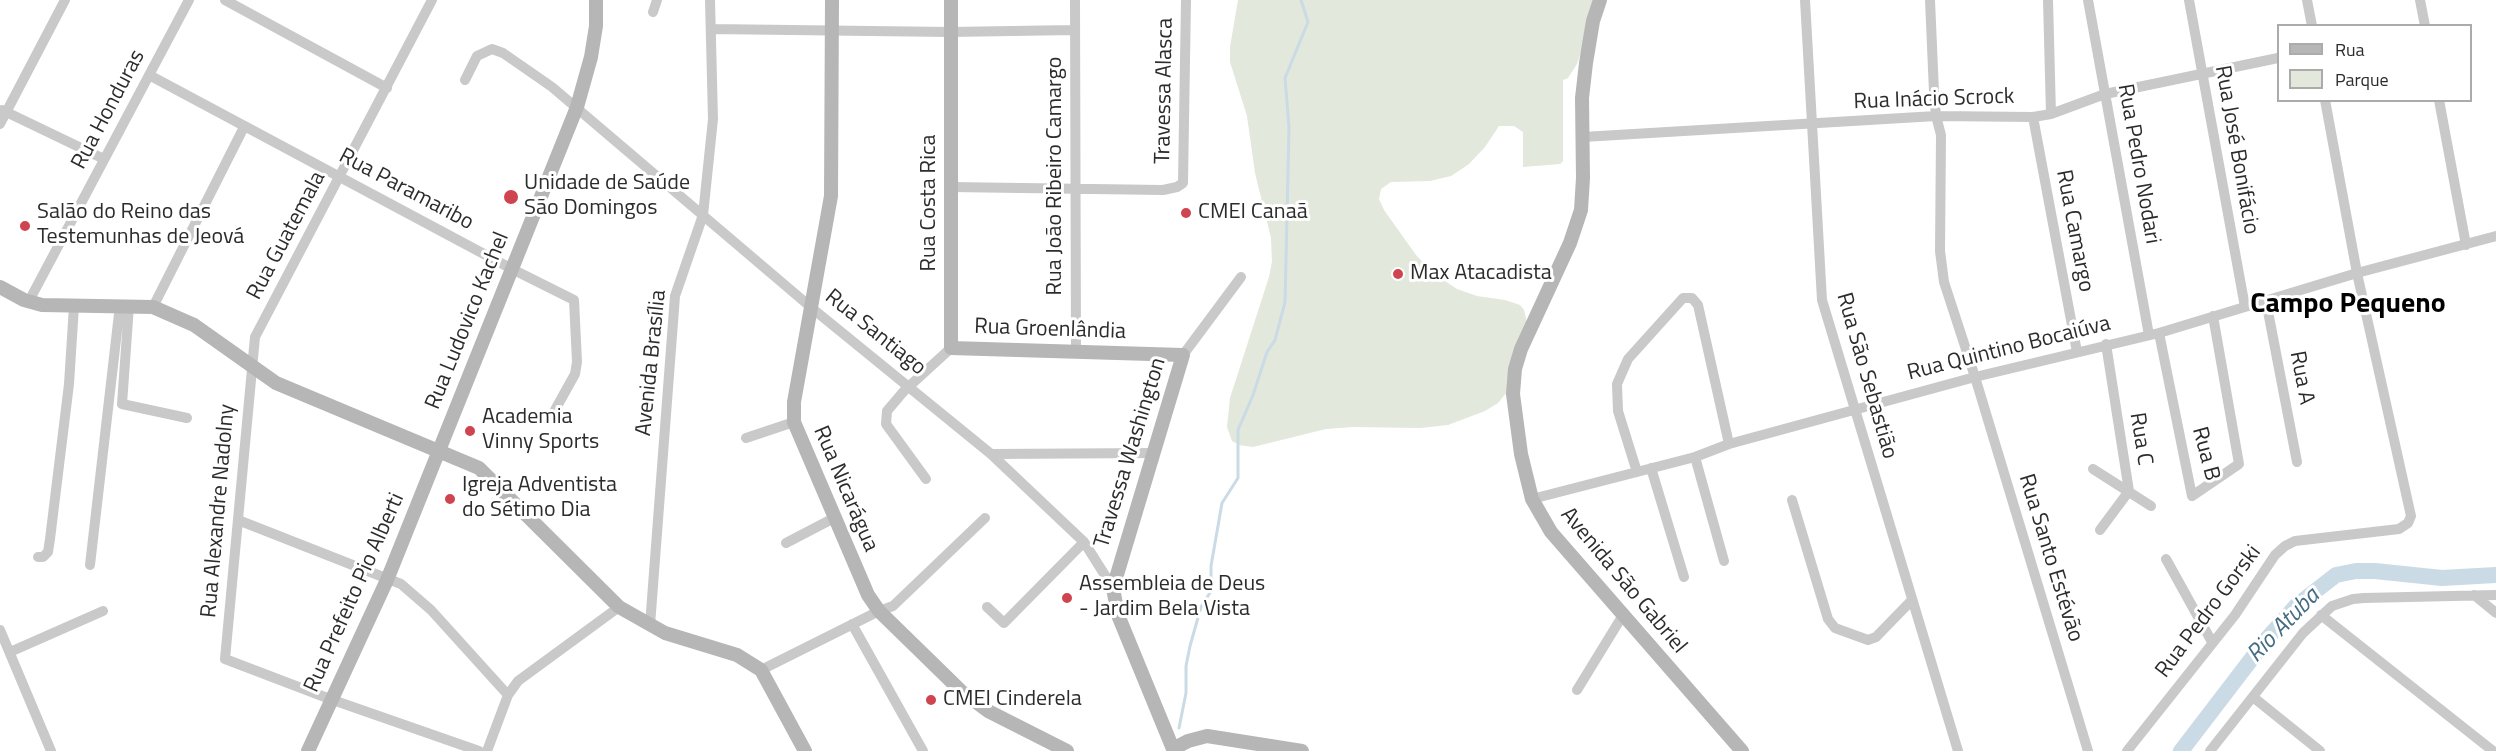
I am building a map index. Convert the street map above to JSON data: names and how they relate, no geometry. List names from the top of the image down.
{
  "streets": {
    "main road": [
      "Rua Costa Rica",
      "Rua Ludovico Kachel",
      "Rua Groenlândia",
      "Rua Santiago",
      "Travessa Washington",
      "Rua Nicarágua",
      "Avenida São Gabriel",
      "Rua Prefeito Pio Alberti"
    ],
    "street": [
      "Travessa Alasca",
      "Rua Inácio Scrock",
      "Rua Honduras",
      "Rua José Bonifácio",
      "Rua Pedro Nodari",
      "Rua João Ribeiro Camargo",
      "Rua Paramaribo",
      "Rua Camargo",
      "Rua Guatemala",
      "Rua Quintino Bocaiúva",
      "Avenida Brasília",
      "Rua São Sebastião",
      "Rua A",
      "Rua C",
      "Rua B",
      "Rua Alexandre Nadolny",
      "Rua Santo Estévão",
      "Rua Pedro Gorski"
    ]
  },
  "crossings": [
    ["Travessa Alasca", "Rua João Ribeiro Camargo"],
    ["Rua Inácio Scrock", "Rua José Bonifácio"],
    ["Rua Inácio Scrock", "Rua Pedro Nodari"],
    ["Rua Inácio Scrock", "Rua Camargo"],
    ["Rua Inácio Scrock", "Rua São Sebastião"],
    ["Rua Inácio Scrock", "Rua Santo Estévão"],
    ["Rua Inácio Scrock", "Avenida São Gabriel"],
    ["Rua Honduras", "Rua Paramaribo"],
    ["Rua José Bonifácio", "Rua Quintino Bocaiúva"],
    ["Rua Pedro Nodari", "Rua Quintino Bocaiúva"],
    ["Rua Pedro Nodari", "Rua B"],
    ["Rua João Ribeiro Camargo", "Rua Groenlândia"],
    ["Rua Paramaribo", "Rua Guatemala"],
    ["Rua Paramaribo", "Rua Ludovico Kachel"],
    ["Rua Costa Rica", "Rua Groenlândia"],
    ["Rua Camargo", "Rua Quintino Bocaiúva"],
    ["Rua Guatemala", "Rua Alexandre Nadolny"],
    ["Rua Ludovico Kachel", "Rua Santiago"],
    ["Rua Ludovico Kachel", "Rua Prefeito Pio Alberti"],
    ["Rua Groenlândia", "Travessa Washington"],
    ["Rua Santiago", "Avenida Brasília"],
    ["Rua Santiago", "Travessa Washington"],
    ["Rua Santiago", "Rua Nicarágua"],
    ["Rua Quintino Bocaiúva", "Rua São Sebastião"],
    ["Rua Quintino Bocaiúva", "Rua A"],
    ["Rua Quintino Bocaiúva", "Rua C"],
    ["Rua Quintino Bocaiúva", "Rua B"],
    ["Rua Quintino Bocaiúva", "Rua Santo Estévão"],
    ["Rua Quintino Bocaiúva", "Avenida São Gabriel"],
    ["Rua Quintino Bocaiúva", "Rua Pedro Gorski"],
    ["Rua Alexandre Nadolny", "Rua Prefeito Pio Alberti"]
  ],
  "districts": ["Campo Pequeno"],
  "water": ["Rio Atuba"],
  "places": [
    "Unidade de Saúde São Domingos",
    "CMEI Canaã",
    "Salão do Reino das Testemunhas de Jeová",
    "Max Atacadista",
    "Academia Vinny Sports",
    "Igreja Adventista do Sétimo Dia",
    "Assembleia de Deus - Jardim Bela Vista",
    "CMEI Cinderela"
  ],
  "legend": ["Rua", "Parque"]
}
